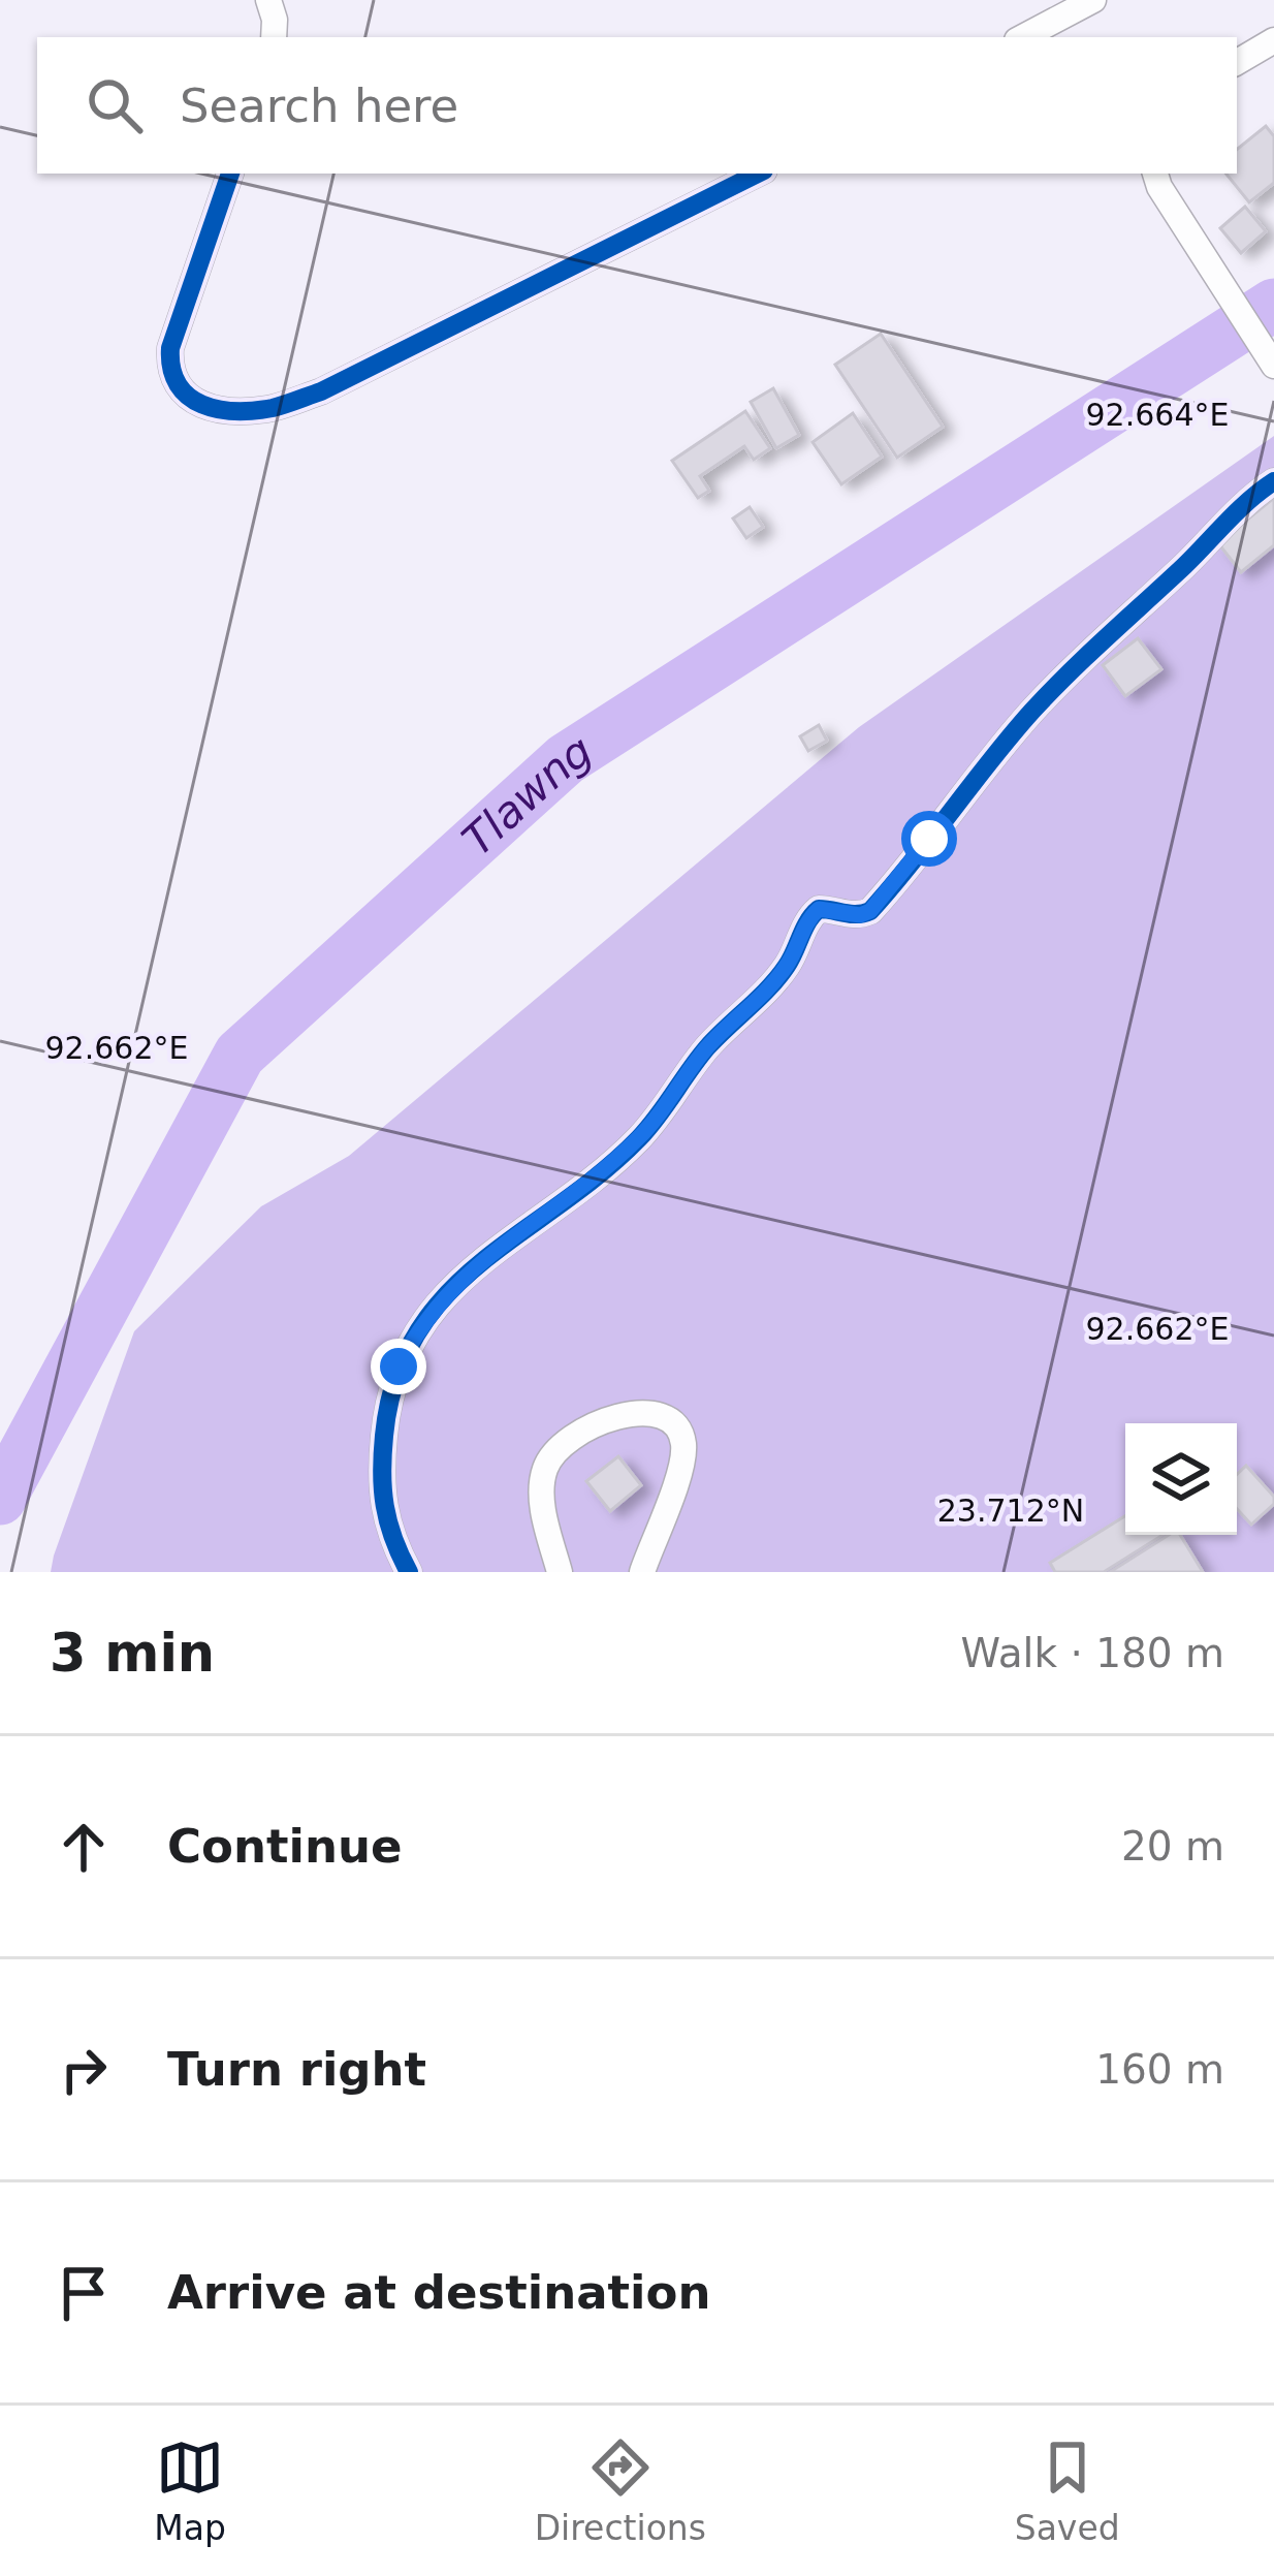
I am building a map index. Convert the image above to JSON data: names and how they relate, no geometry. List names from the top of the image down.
{
  "water": ["Tlawng"],
  "page": {
    "search": "Search here",
    "heading": ["3 min", "Walk · 180 m"],
    "list": [
      ["Continue", "20 m"],
      ["Turn right", "160 m"],
      "Arrive at destination"
    ],
    "nav": ["Map", "Directions", "Saved"]
  },
  "coordinates": ["92.664°E", "92.662°E", "23.712°N"]
}
